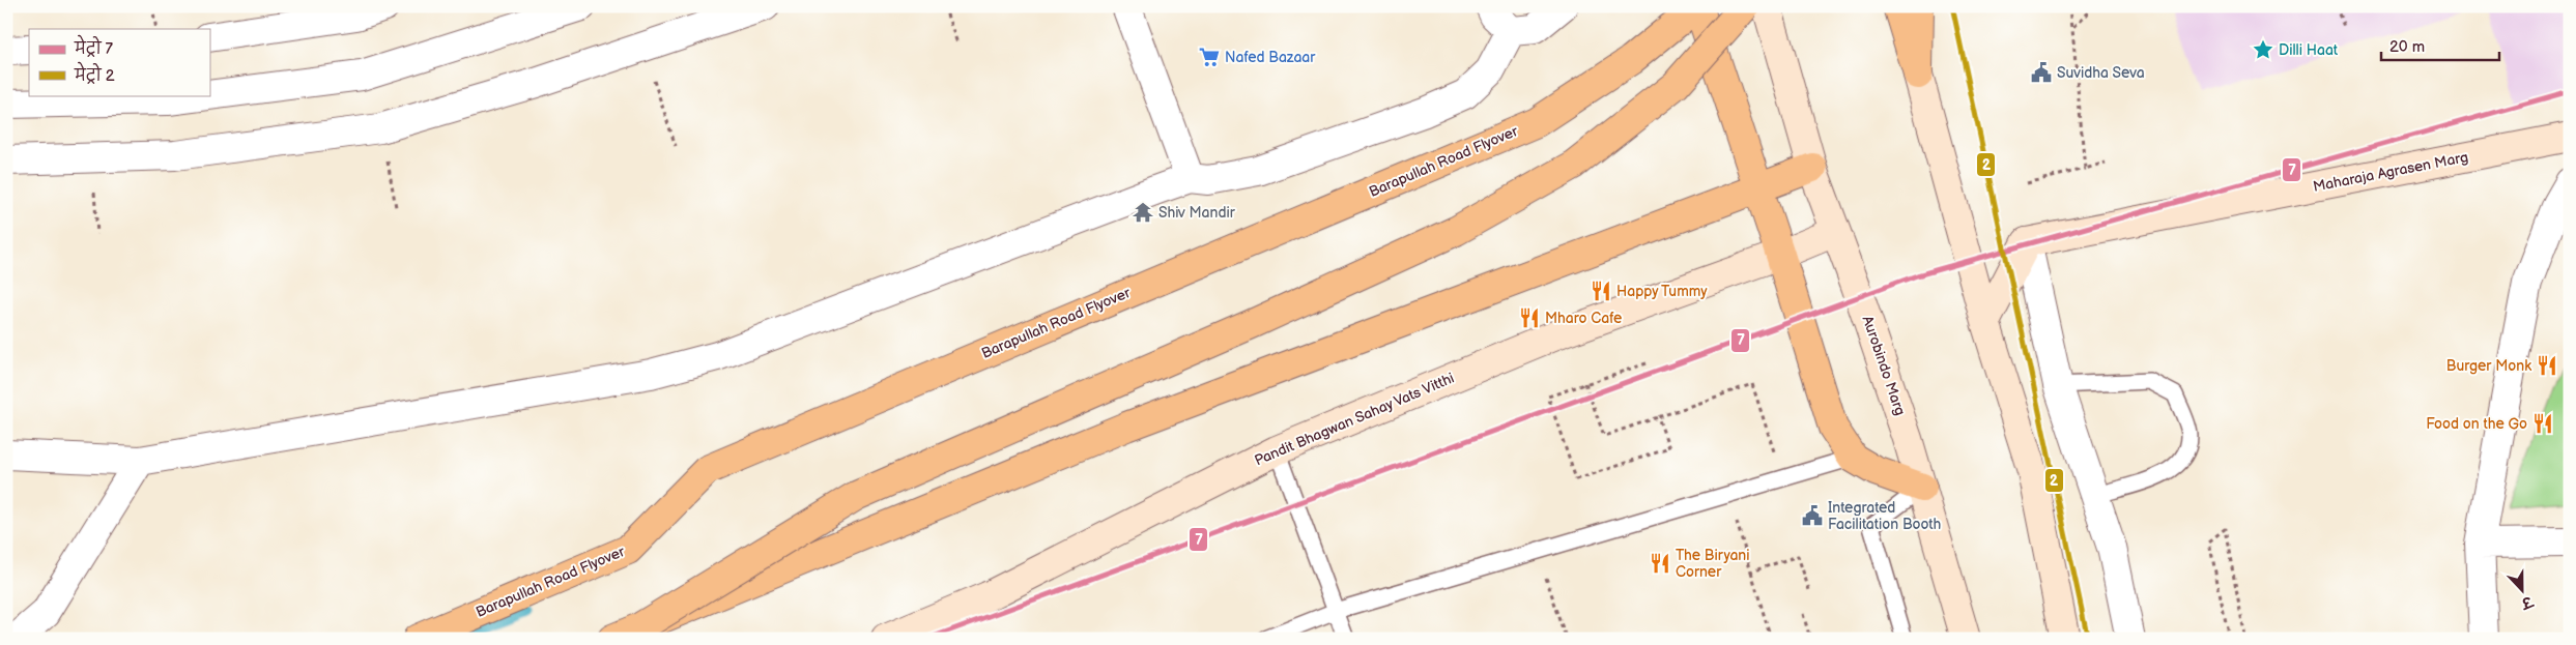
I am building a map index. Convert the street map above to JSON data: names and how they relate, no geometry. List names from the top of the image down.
{
  "streets": {
    "main road": ["Barapullah Road Flyover"],
    "street": ["Maharaja Agrasen Marg", "Aurobindo Marg", "Pandit Bhagwan Sahay Vats Vitthi"]
  },
  "crossings": [
    ["Aurobindo Marg", "Pandit Bhagwan Sahay Vats Vitthi"]
  ],
  "places": {
    "place": ["Dilli Haat"],
    "supermarket": ["Nafed Bazaar"],
    "public building": ["Suvidha Seva", "Integrated Facilitation Booth"],
    "temple": ["Shiv Mandir"],
    "restaurant": [
      "Happy Tummy",
      "Mharo Cafe",
      "Burger Monk",
      "Food on the Go",
      "The Biryani Corner"
    ]
  },
  "lines": ["metro line 2", "metro line 7"],
  "legend": ["मेट्रो 7", "मेट्रो 2"],
  "scale_bar": "20 m",
  "north": "bottom"
}
